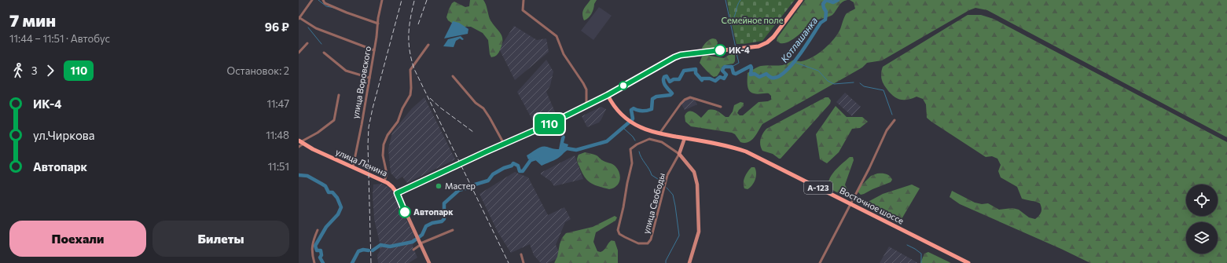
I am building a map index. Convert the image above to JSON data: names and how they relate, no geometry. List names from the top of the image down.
{
  "streets": {
    "main road": ["улица Ленина", "А-123", "Восточное шоссе"],
    "street": ["улица Воровского", "улица Свободы"]
  },
  "crossings": [
    ["улица Воровского", "улица Ленина"],
    ["А-123", "Восточное шоссе"]
  ],
  "water": ["Котлашанка"],
  "parks": ["Семейное поле"],
  "places": ["ИК-4", "Мастер", "Автопарк"],
  "lines": ["bus line 110"],
  "page": {
    "heading": ["7 мин", "11:44 – 11:51 · Автобус", "96 ₽"],
    "on_map": "110",
    "legs": ["3", "110", "Остановок: 2"],
    "list": [
      {
        "name": "ИК-4",
        "value": "11:47"
      },
      {
        "name": "ул.Чиркова",
        "value": "11:48"
      },
      {
        "name": "Автопарк",
        "value": "11:51"
      }
    ],
    "buttons": ["Поехали", "Билеты"]
  }
}
